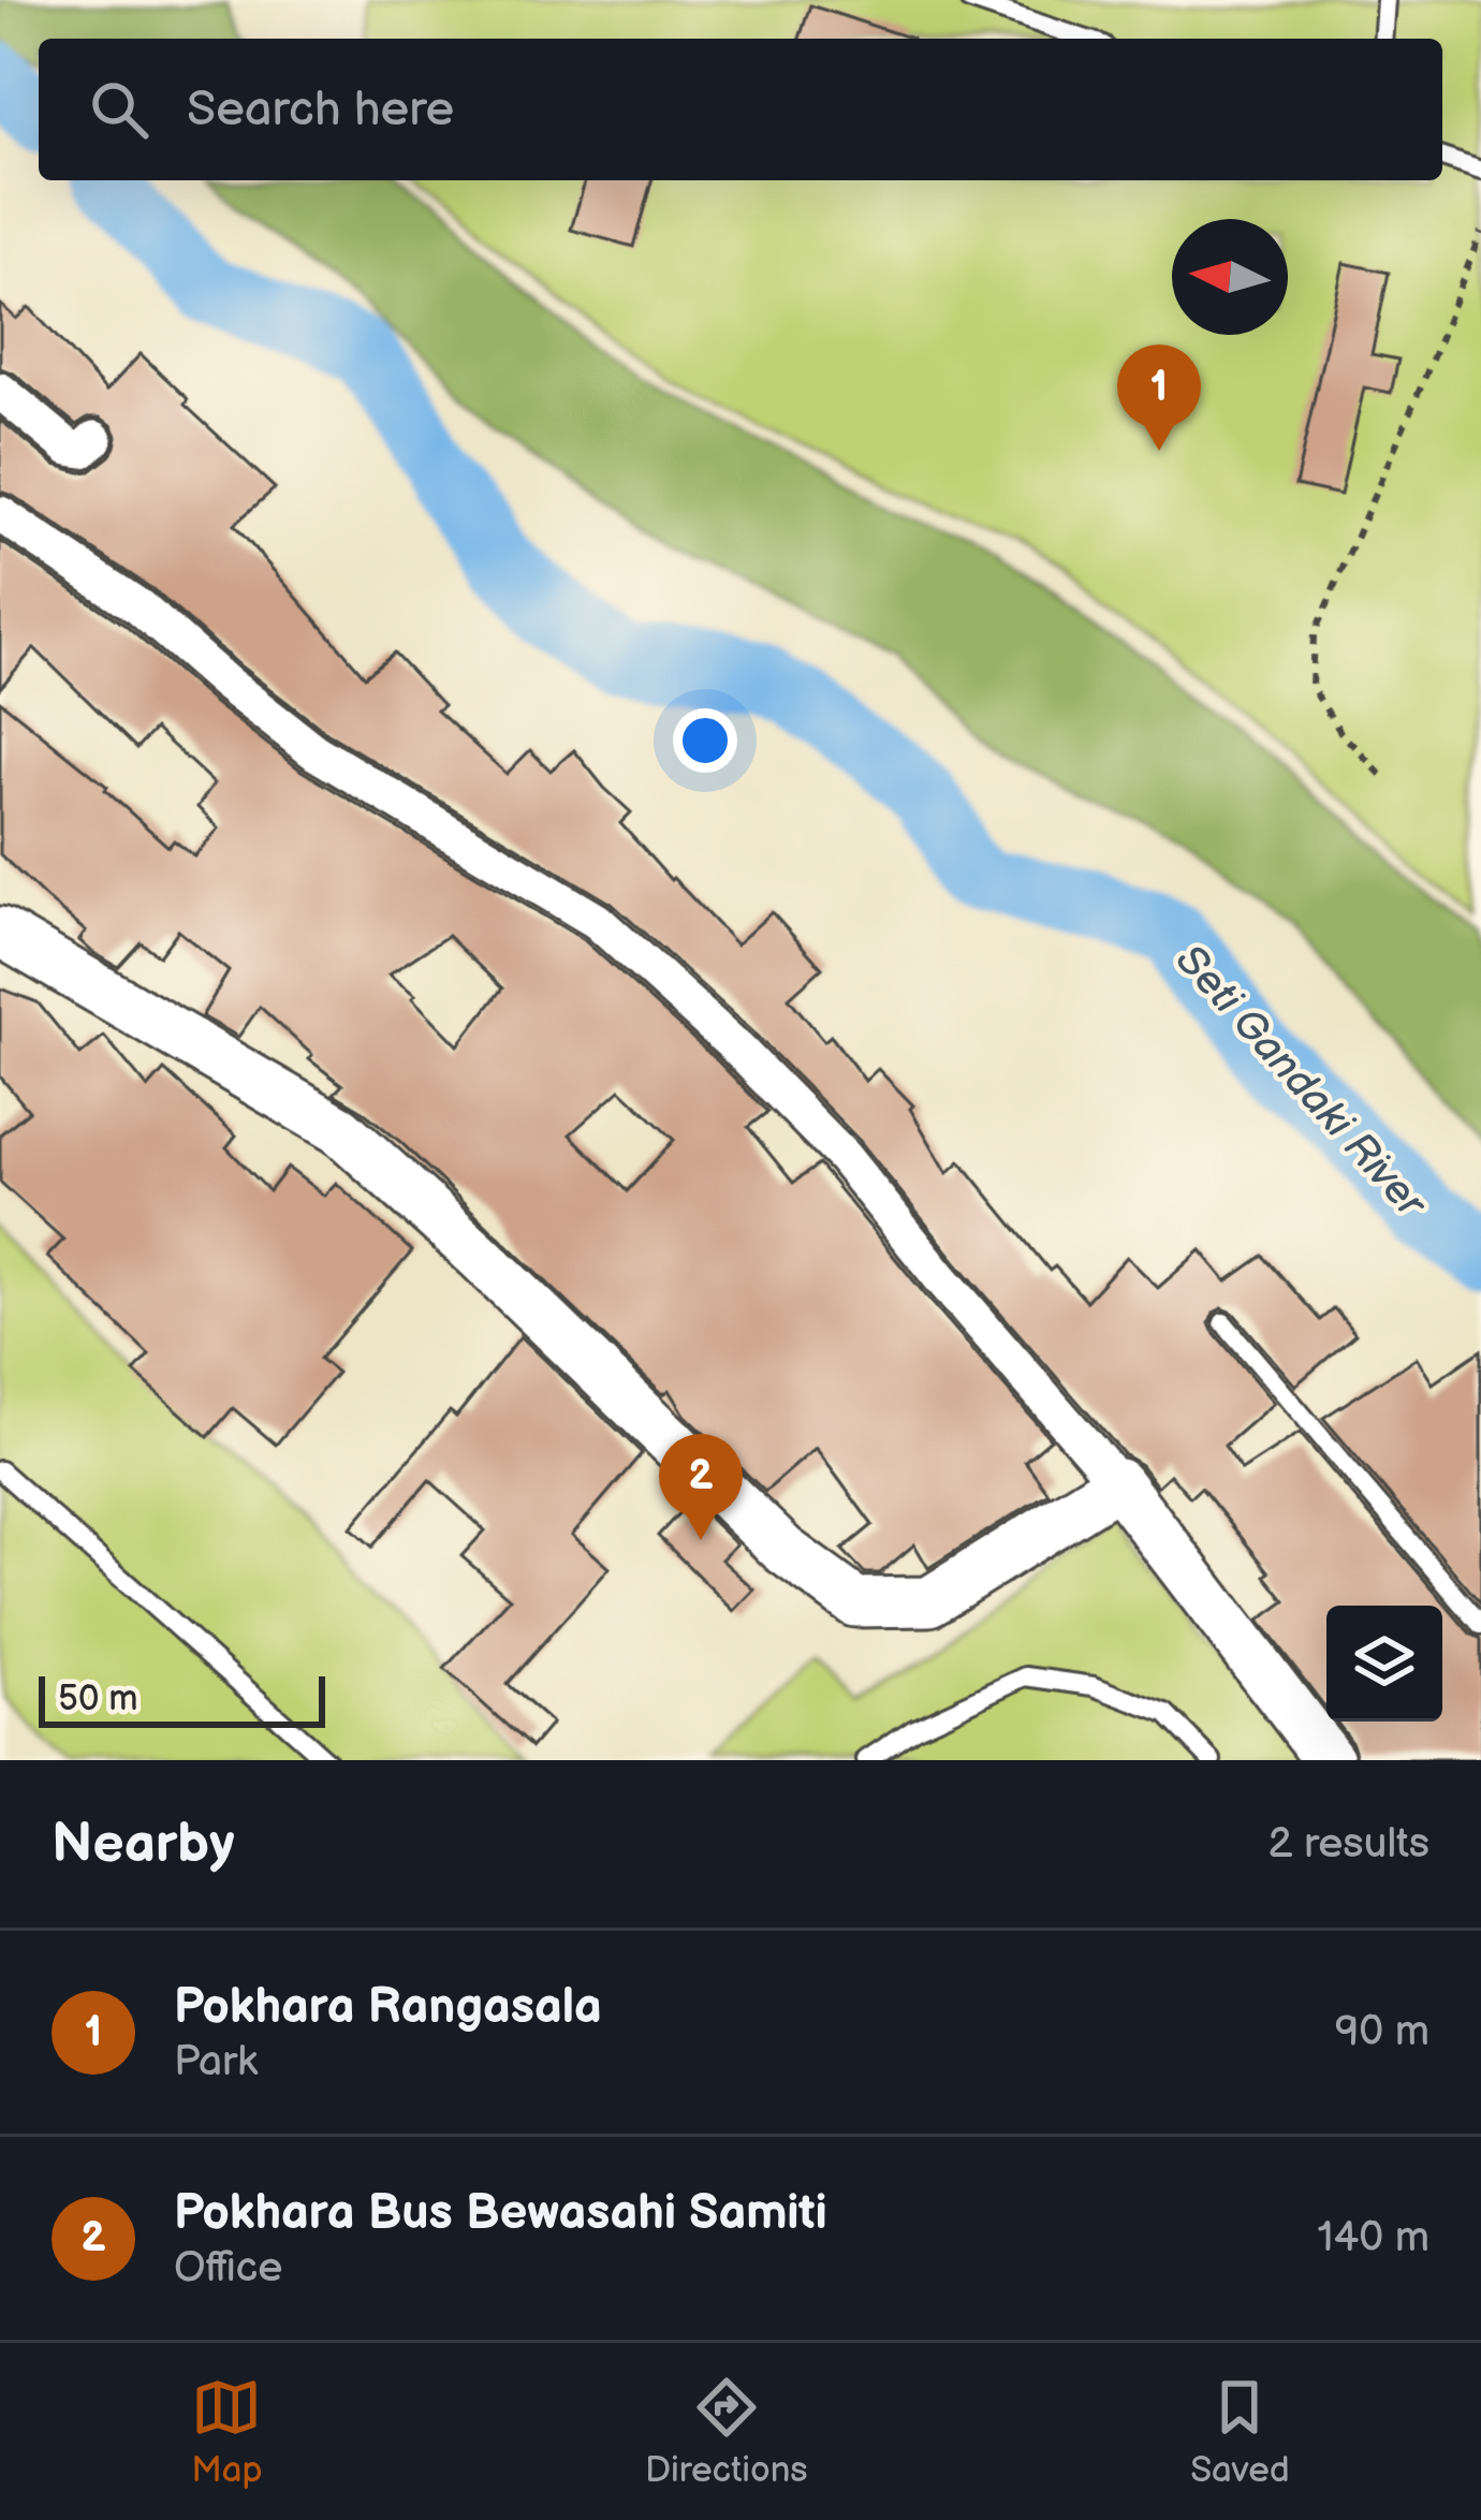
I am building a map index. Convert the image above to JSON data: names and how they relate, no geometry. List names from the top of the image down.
{
  "water": ["Seti Gandaki River"],
  "scale_bar": "50 m",
  "north": "left",
  "page": {
    "search": "Search here",
    "pins": ["1", "2"],
    "scale": "50 m",
    "heading": ["Nearby", "2 results"],
    "list": [
      {
        "mark": "1",
        "name": "Pokhara Rangasala",
        "note": "Park",
        "value": "90 m"
      },
      {
        "mark": "2",
        "name": "Pokhara Bus Bewasahi Samiti",
        "note": "Office",
        "value": "140 m"
      }
    ],
    "nav": ["Map", "Directions", "Saved"]
  }
}
